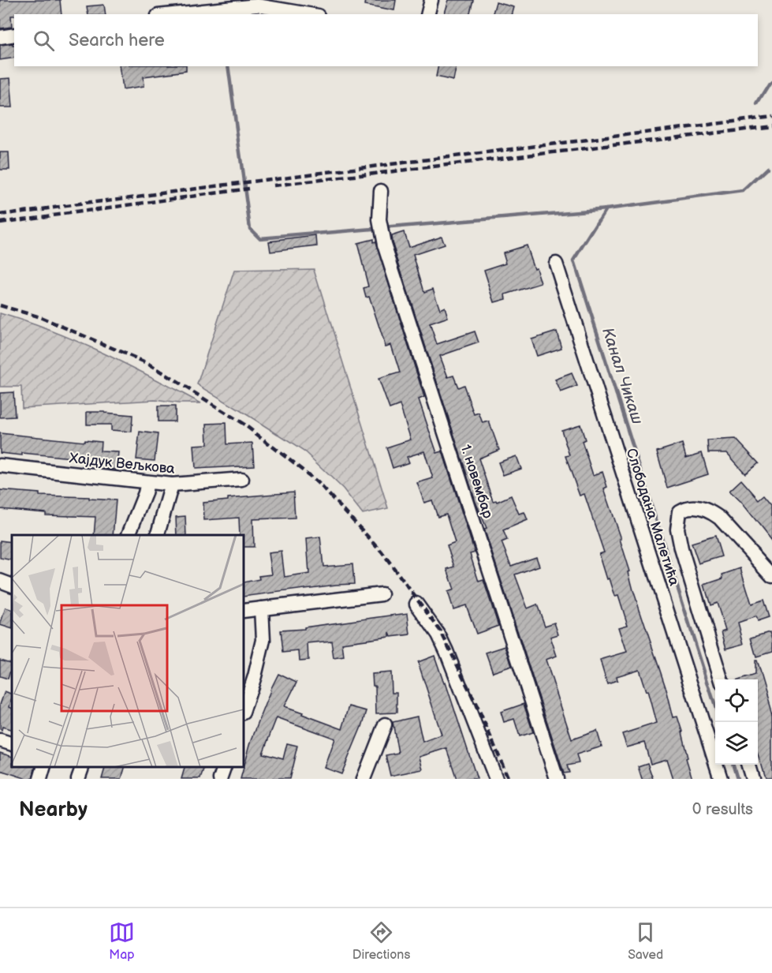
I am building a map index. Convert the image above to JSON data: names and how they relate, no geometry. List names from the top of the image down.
{
  "streets": {
    "street": ["Хајдук Вељкова", "1. новембар", "Слободана Малетића"]
  },
  "water": ["Канал Чикаш"],
  "page": {
    "search": "Search here",
    "heading": ["Nearby", "0 results"],
    "nav": ["Map", "Directions", "Saved"]
  }
}
